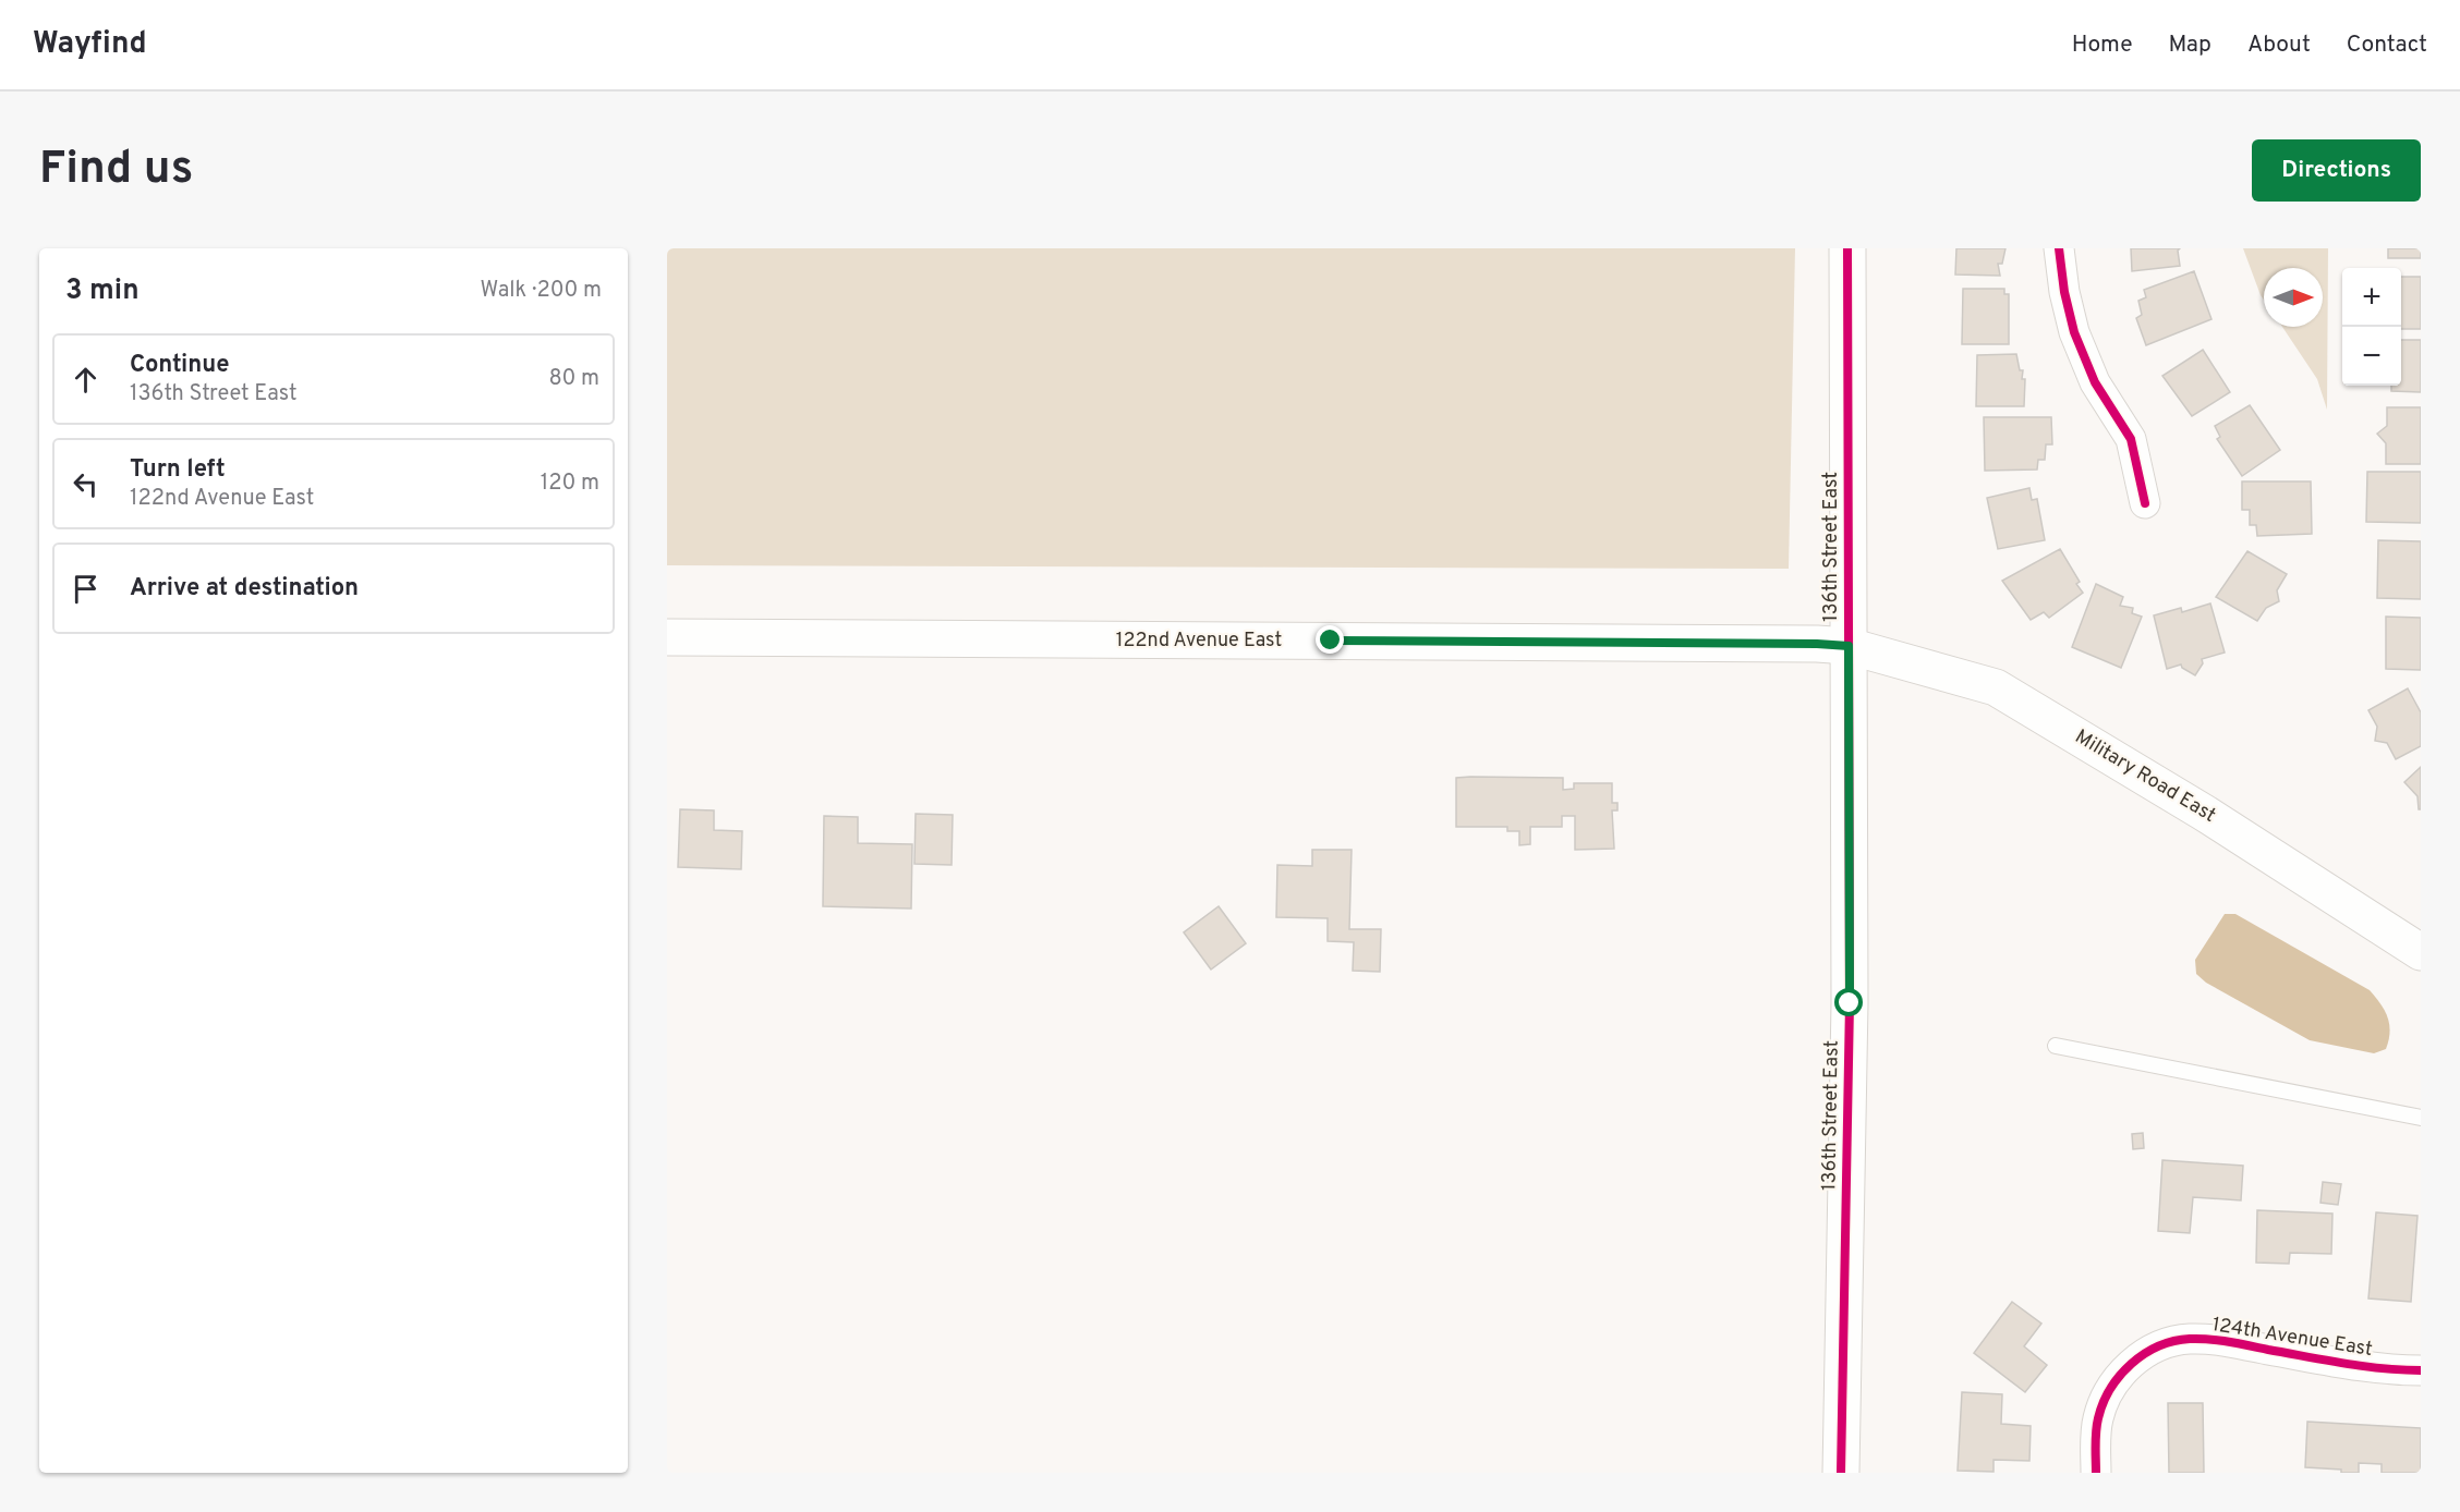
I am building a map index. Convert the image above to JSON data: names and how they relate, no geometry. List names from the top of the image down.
{
  "streets": {
    "main road": ["136th Street East", "122nd Avenue East", "Military Road East"],
    "street": ["124th Avenue East"]
  },
  "crossings": [
    ["136th Street East", "122nd Avenue East"],
    ["136th Street East", "Military Road East"],
    ["122nd Avenue East", "Military Road East"]
  ],
  "north": "right",
  "page": {
    "header": "Wayfind",
    "nav": [
      "Home",
      "Map",
      "About",
      "Contact"
    ],
    "buttons": "Directions",
    "title": "Find us",
    "heading": ["3 min", "Walk · 200 m"],
    "map_buttons": ["+", "−"],
    "list": [
      ["Continue", "136th Street East", "80 m"],
      ["Turn left", "122nd Avenue East", "120 m"],
      "Arrive at destination"
    ]
  }
}
